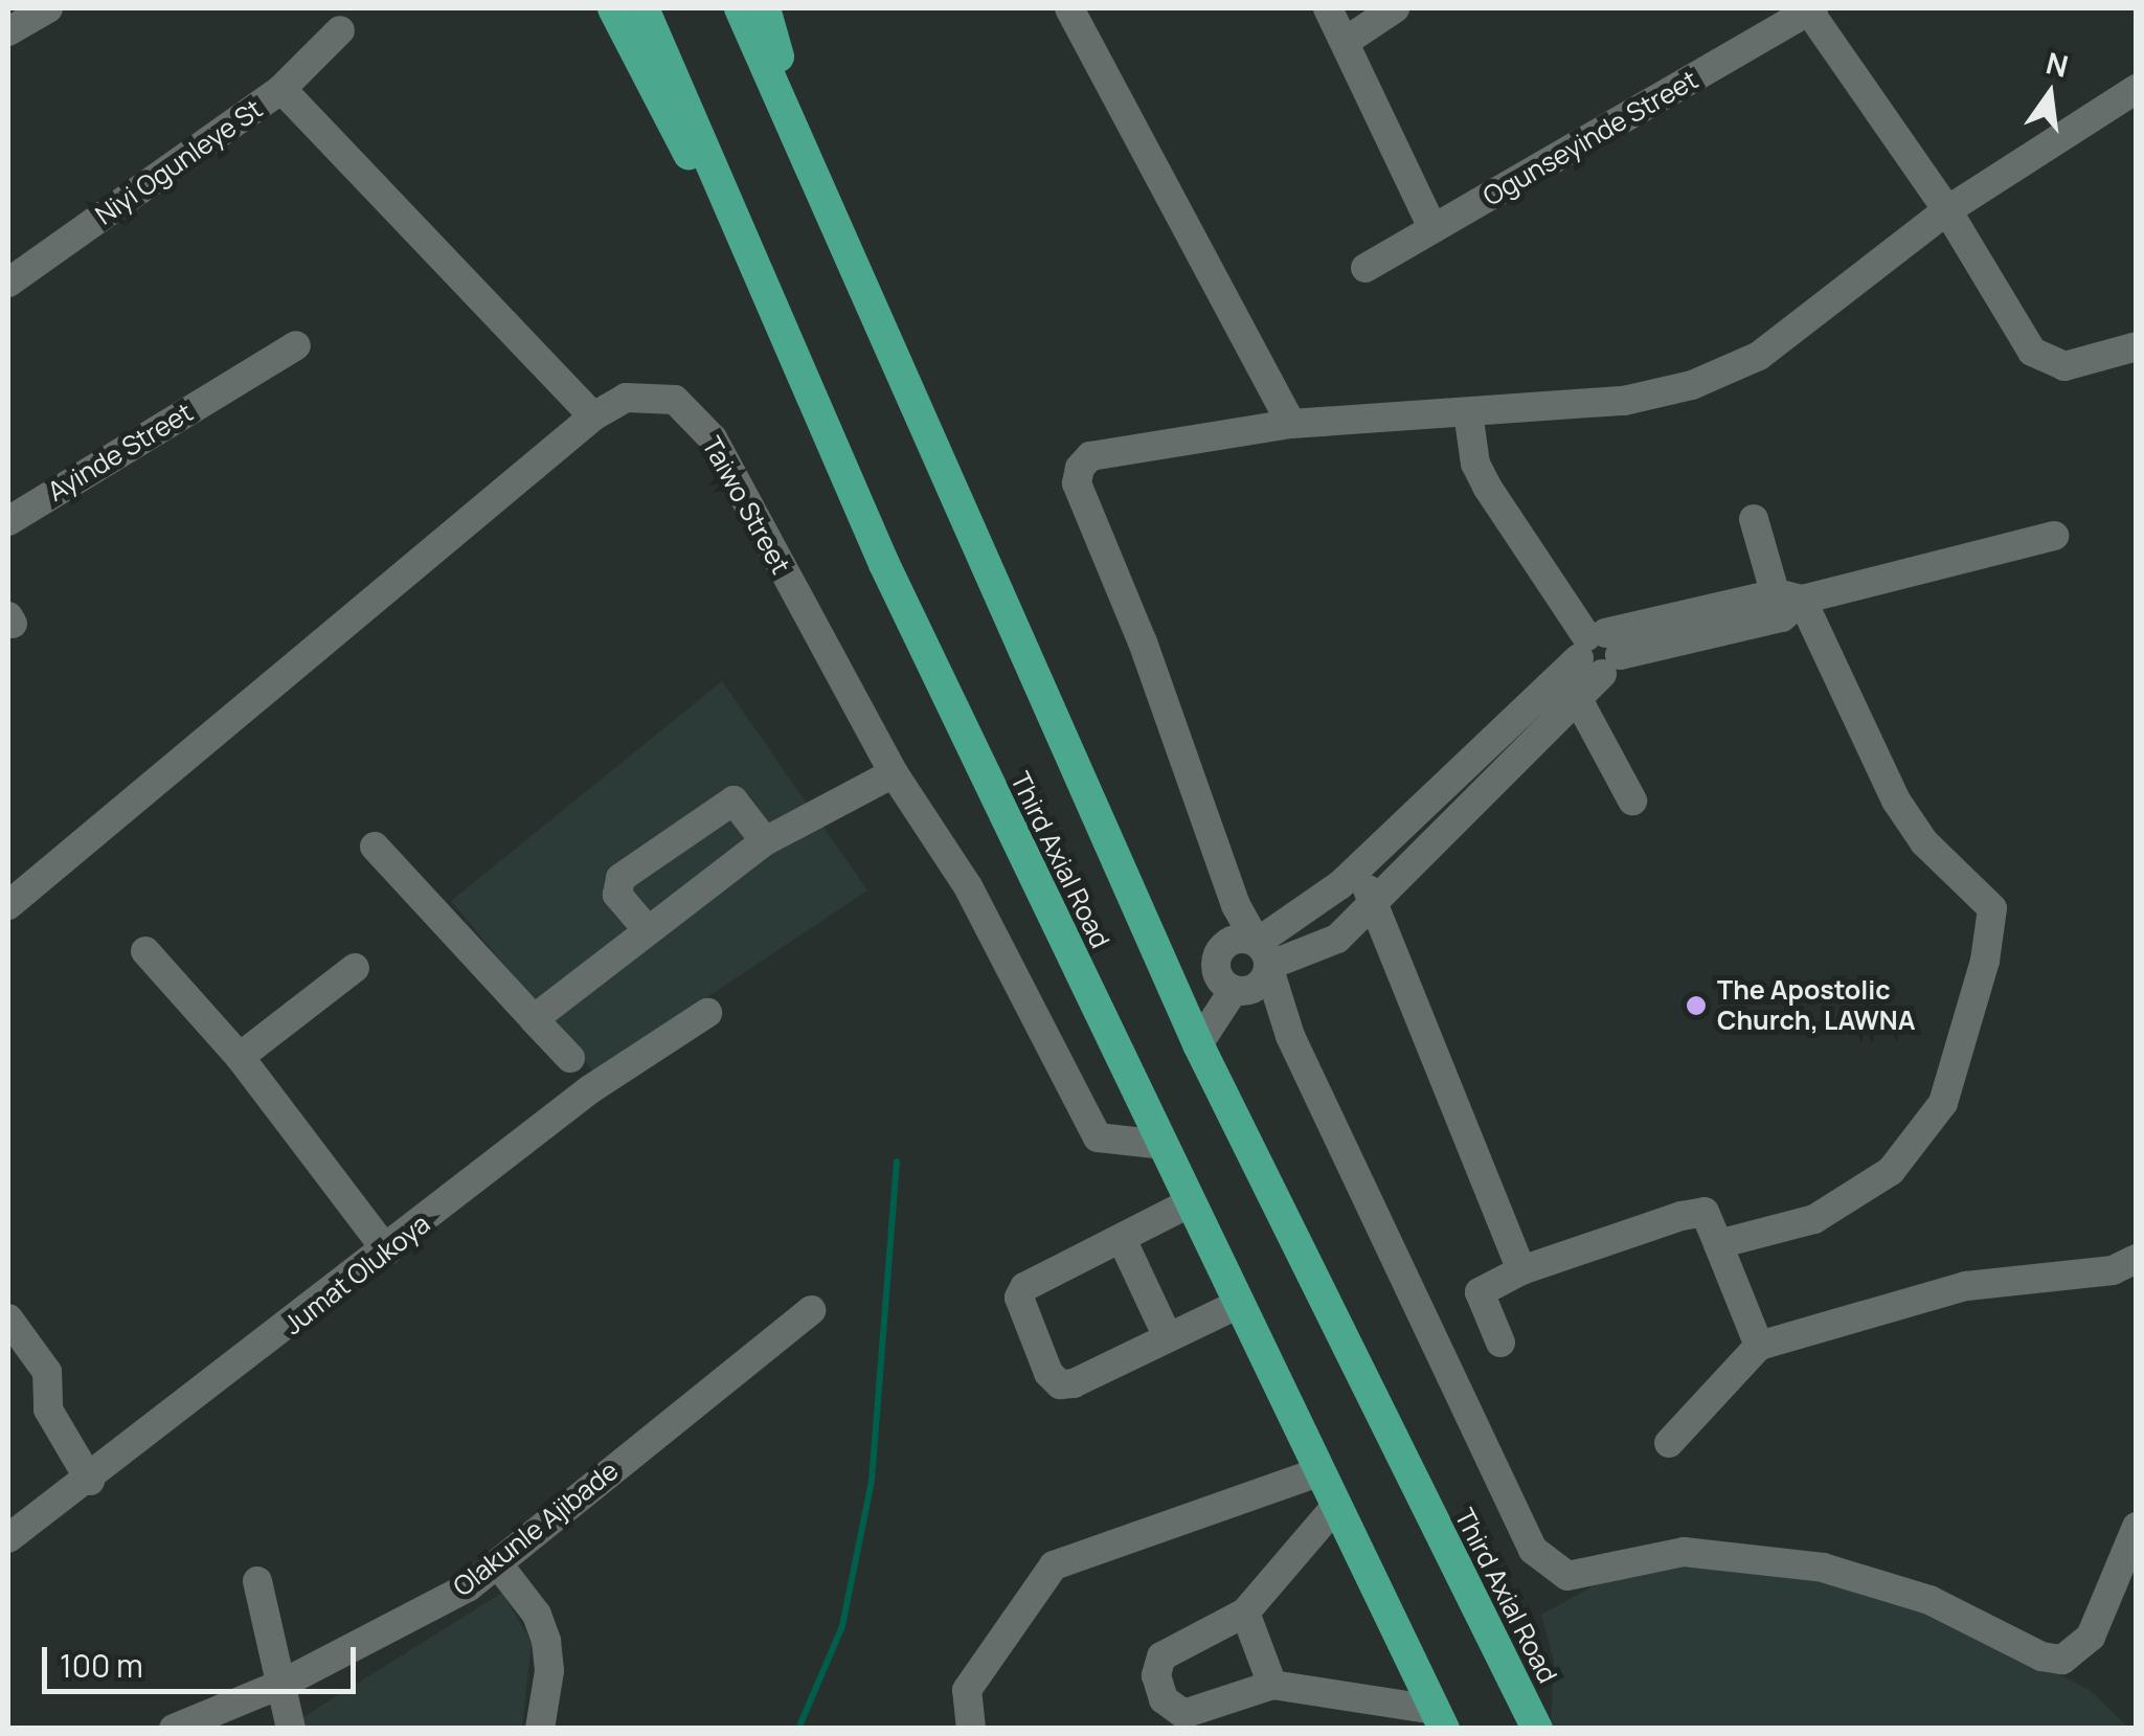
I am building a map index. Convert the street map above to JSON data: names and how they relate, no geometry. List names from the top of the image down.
{
  "streets": {
    "highway": ["Third Axial Road"],
    "street": [
      "Ogunseyinde Street",
      "Niyi Ogunleye St",
      "Ayinde Street",
      "Taiwo Street",
      "Jumat Olukoya",
      "Olakunle Ajibade"
    ]
  },
  "crossings": [
    ["Taiwo Street", "Third Axial Road"]
  ],
  "places": ["The Apostolic Church, LAWNA"],
  "scale_bar": "100 m",
  "north": "top"
}
